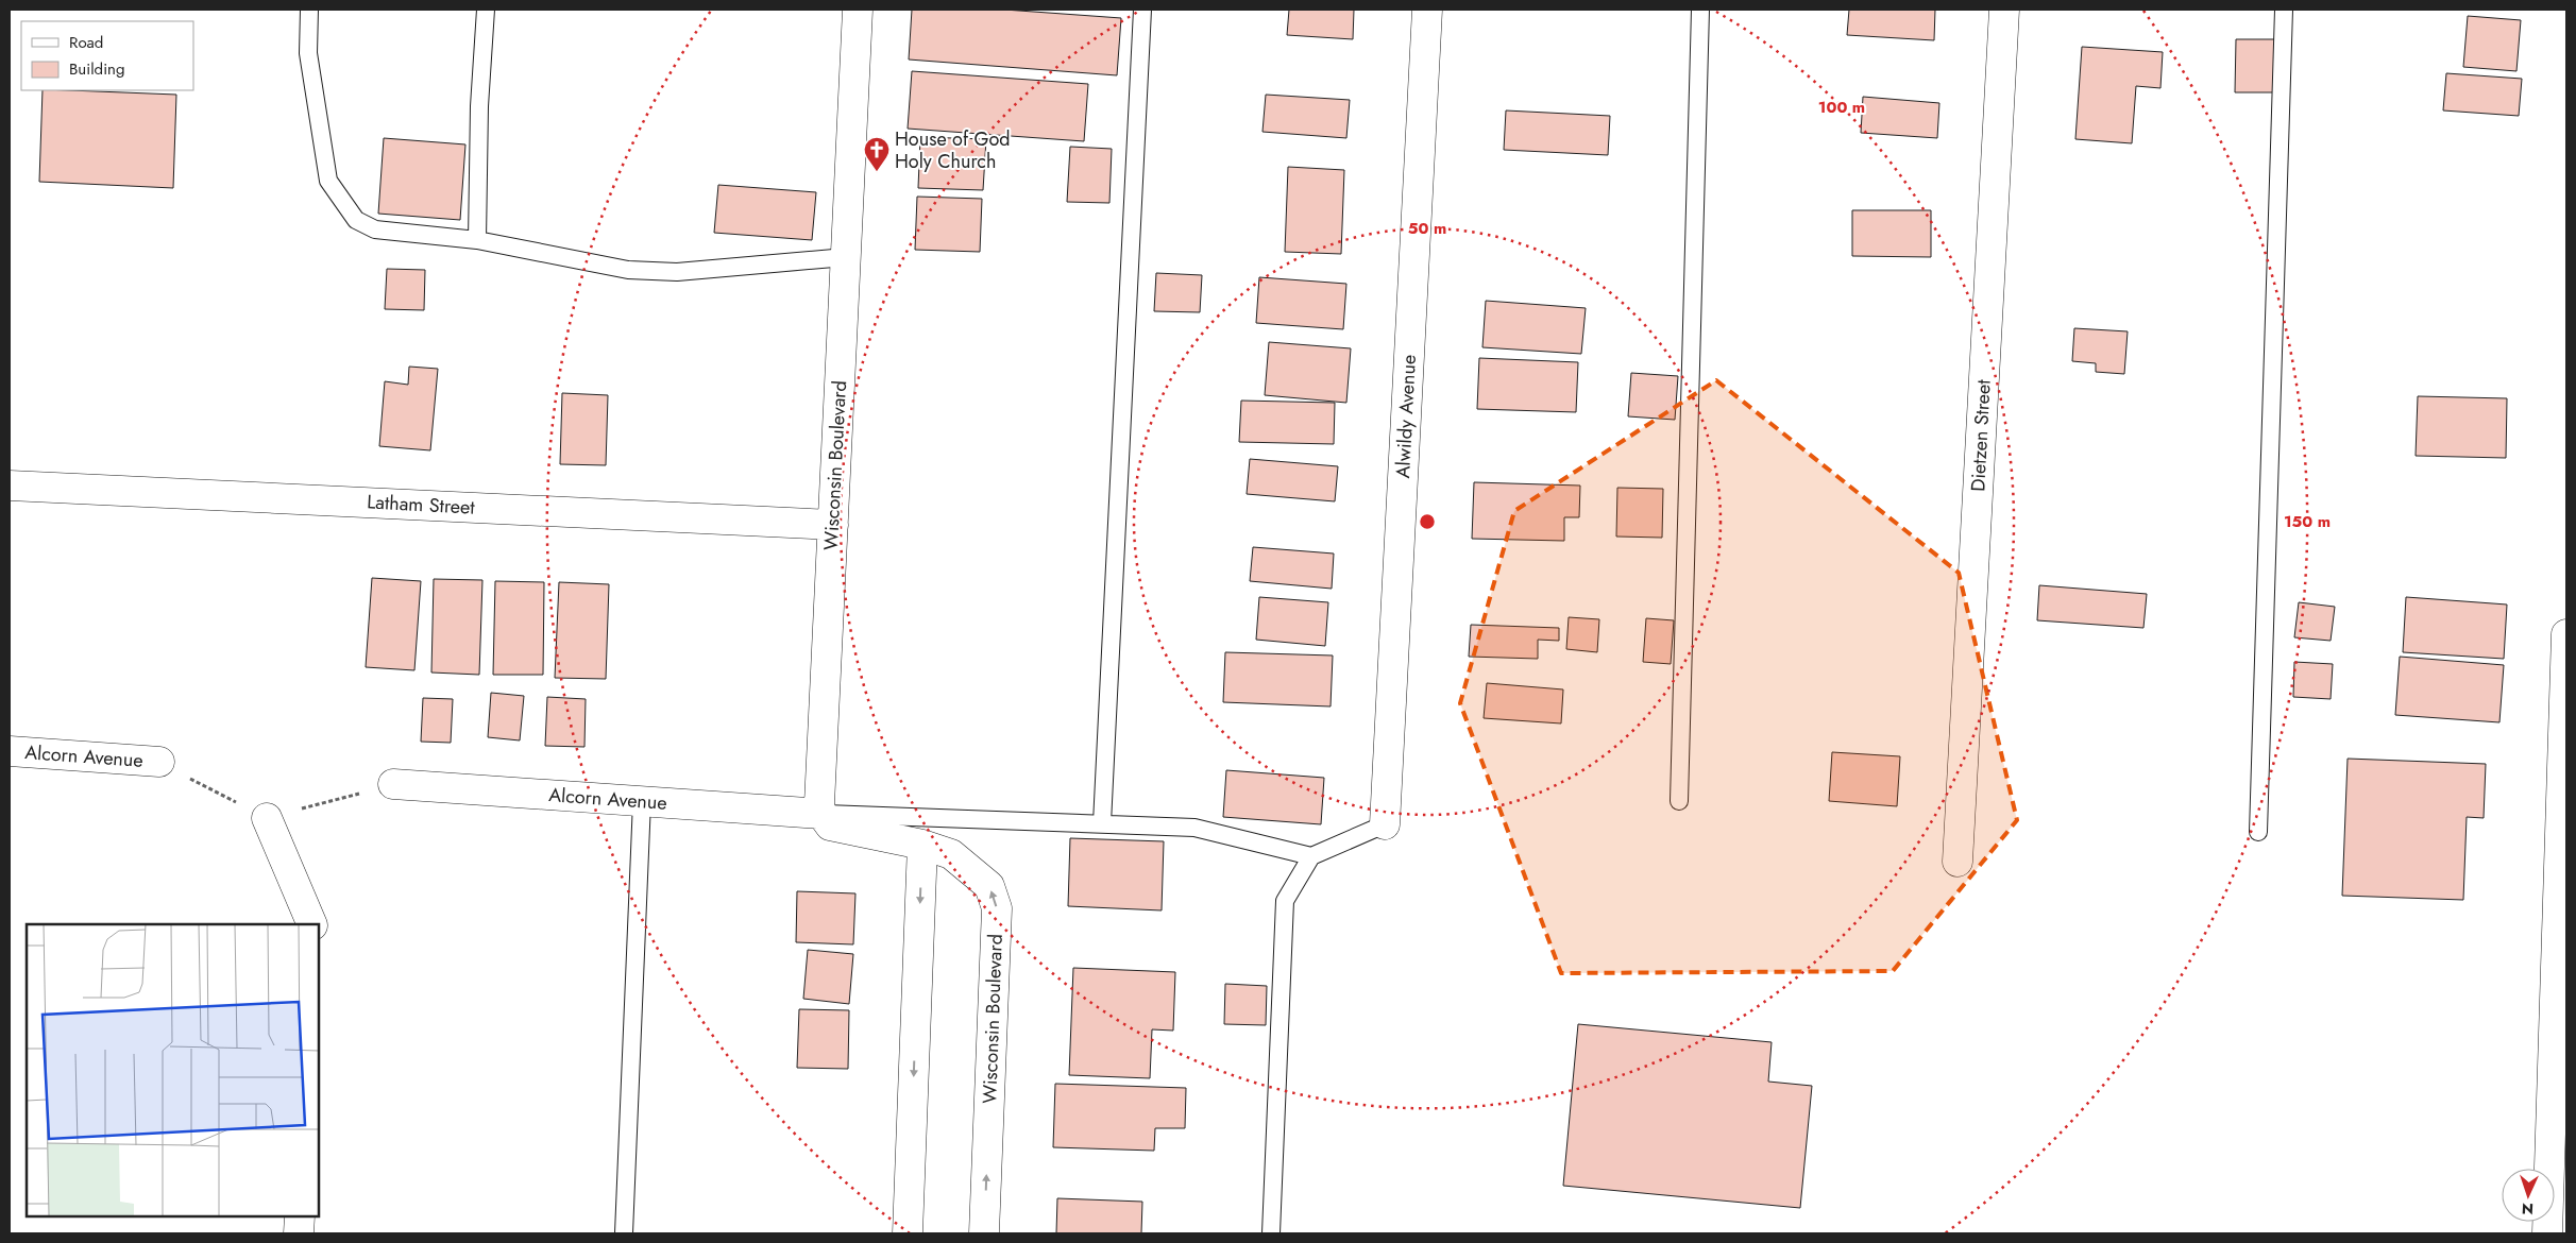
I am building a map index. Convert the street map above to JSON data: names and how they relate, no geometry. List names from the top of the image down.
{
  "streets": {
    "street": [
      "Alwildy Avenue",
      "Dietzen Street",
      "Wisconsin Boulevard",
      "Latham Street",
      "Alcorn Avenue"
    ]
  },
  "crossings": [
    ["Wisconsin Boulevard", "Latham Street"],
    ["Wisconsin Boulevard", "Alcorn Avenue"]
  ],
  "places": {
    "church": ["House of God Holy Church"]
  },
  "legend": ["Road", "Building"],
  "north": "bottom",
  "rings": ["100 m", "50 m", "150 m"]
}
